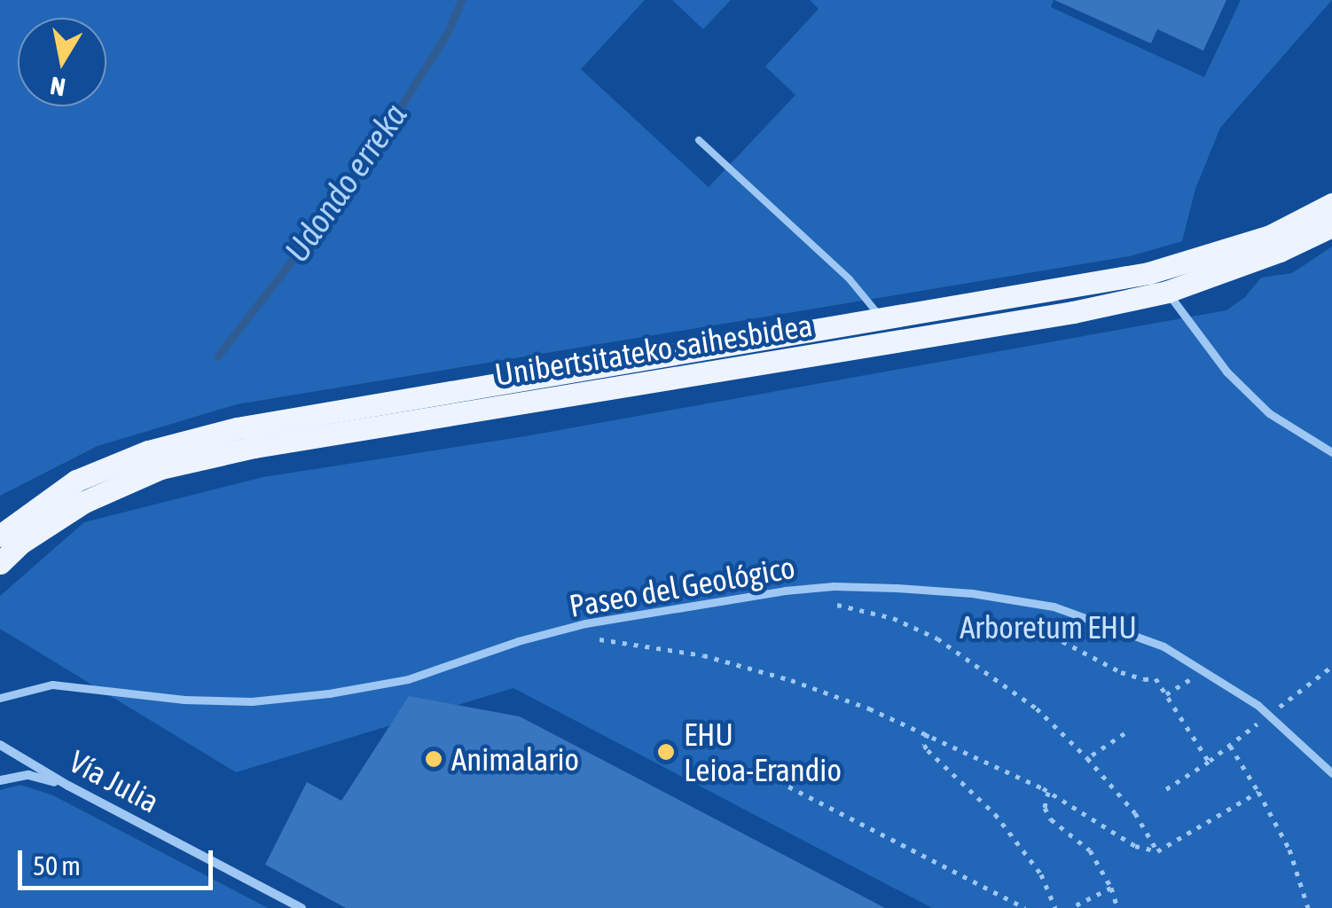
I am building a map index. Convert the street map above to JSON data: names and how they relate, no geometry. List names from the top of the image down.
{
  "streets": {
    "main road": ["Unibertsitateko saihesbidea"],
    "street": ["Paseo del Geológico", "Vía Julia"]
  },
  "water": ["Udondo erreka"],
  "parks": ["Arboretum EHU"],
  "places": ["EHU Leioa-Erandio", "Animalario"],
  "scale_bar": "50 m",
  "north": "bottom"
}
